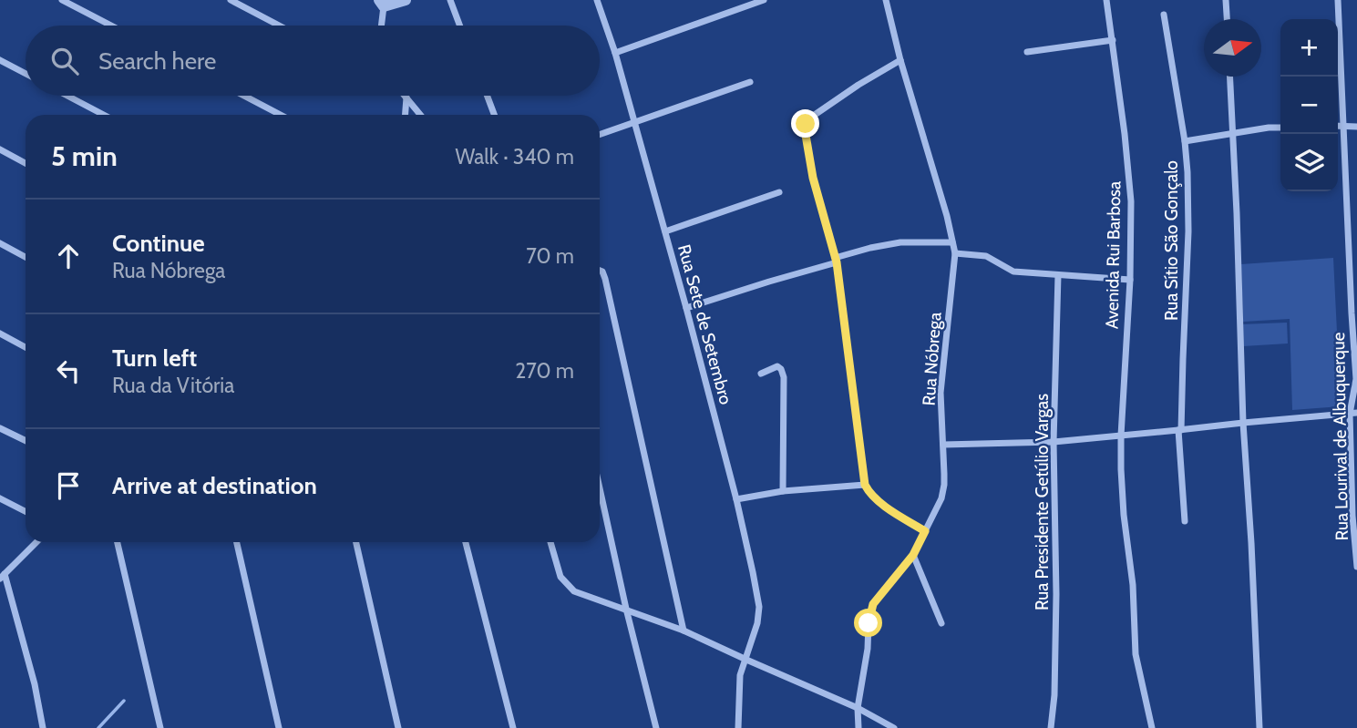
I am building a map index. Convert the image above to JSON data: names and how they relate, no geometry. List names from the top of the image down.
{
  "streets": {
    "street": [
      "Rua Sítio São Gonçalo",
      "Avenida Rui Barbosa",
      "Rua Sete de Setembro",
      "Rua Nóbrega",
      "Rua Lourival de Albuquerque",
      "Rua Presidente Getúlio Vargas"
    ]
  },
  "north": "right",
  "page": {
    "map_buttons": ["+", "−"],
    "search": "Search here",
    "heading": ["5 min", "Walk · 340 m"],
    "list": [
      ["Continue", "Rua Nóbrega", "70 m"],
      ["Turn left", "Rua da Vitória", "270 m"],
      "Arrive at destination"
    ]
  }
}
